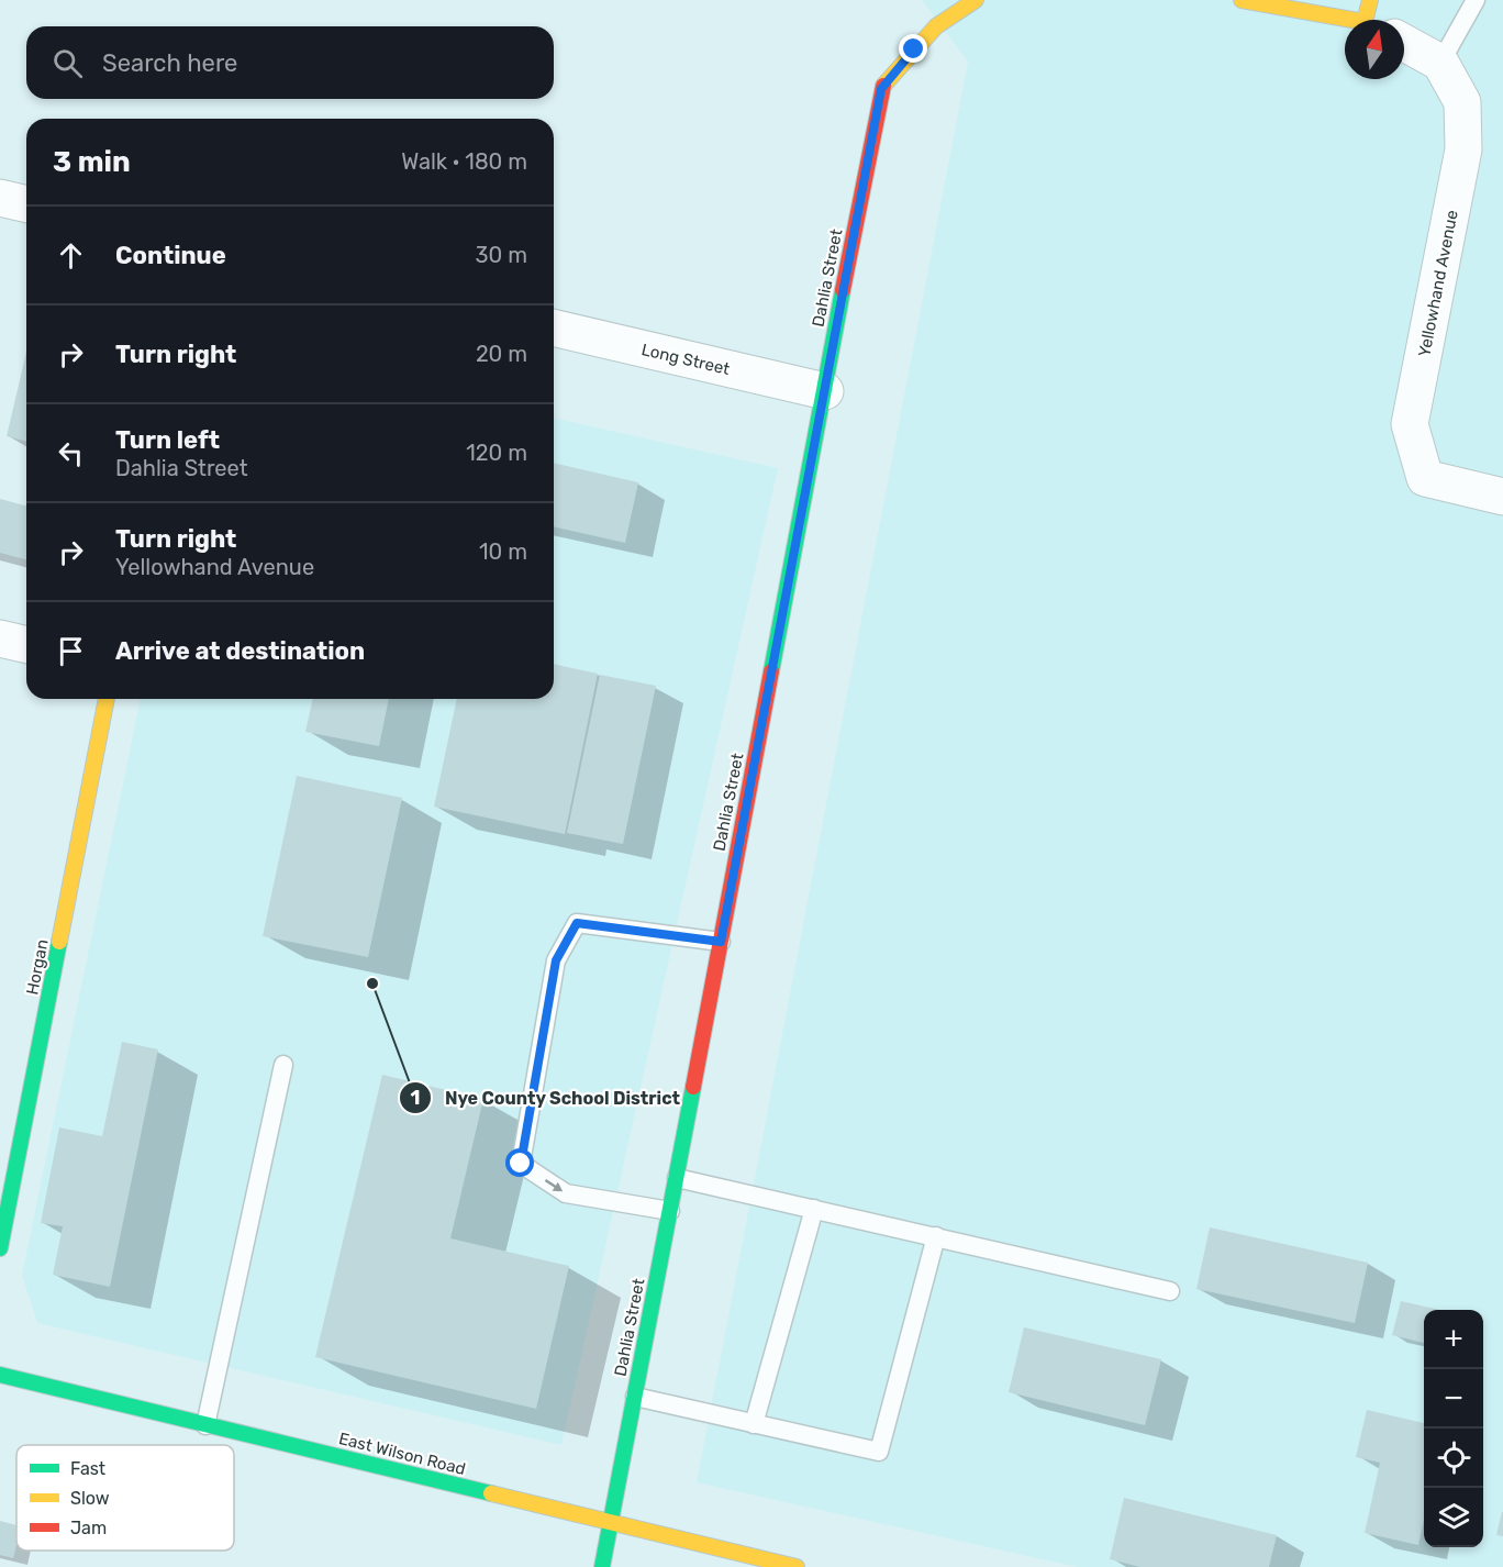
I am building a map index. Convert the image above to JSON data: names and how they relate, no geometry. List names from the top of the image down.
{
  "streets": {
    "street": [
      "Dahlia Street",
      "Yellowhand Avenue",
      "Long Street",
      "Horgan",
      "East Wilson Road"
    ]
  },
  "crossings": [
    ["Dahlia Street", "Long Street"],
    ["Dahlia Street", "East Wilson Road"]
  ],
  "places": ["Nye County School District"],
  "legend": ["Fast", "Slow", "Jam"],
  "north": "top",
  "page": {
    "search": "Search here",
    "heading": ["3 min", "Walk · 180 m"],
    "list": [
      ["Continue", "30 m"],
      ["Turn right", "20 m"],
      ["Turn left", "Dahlia Street", "120 m"],
      ["Turn right", "Yellowhand Avenue", "10 m"],
      "Arrive at destination"
    ],
    "map_buttons": ["+", "−"]
  }
}
